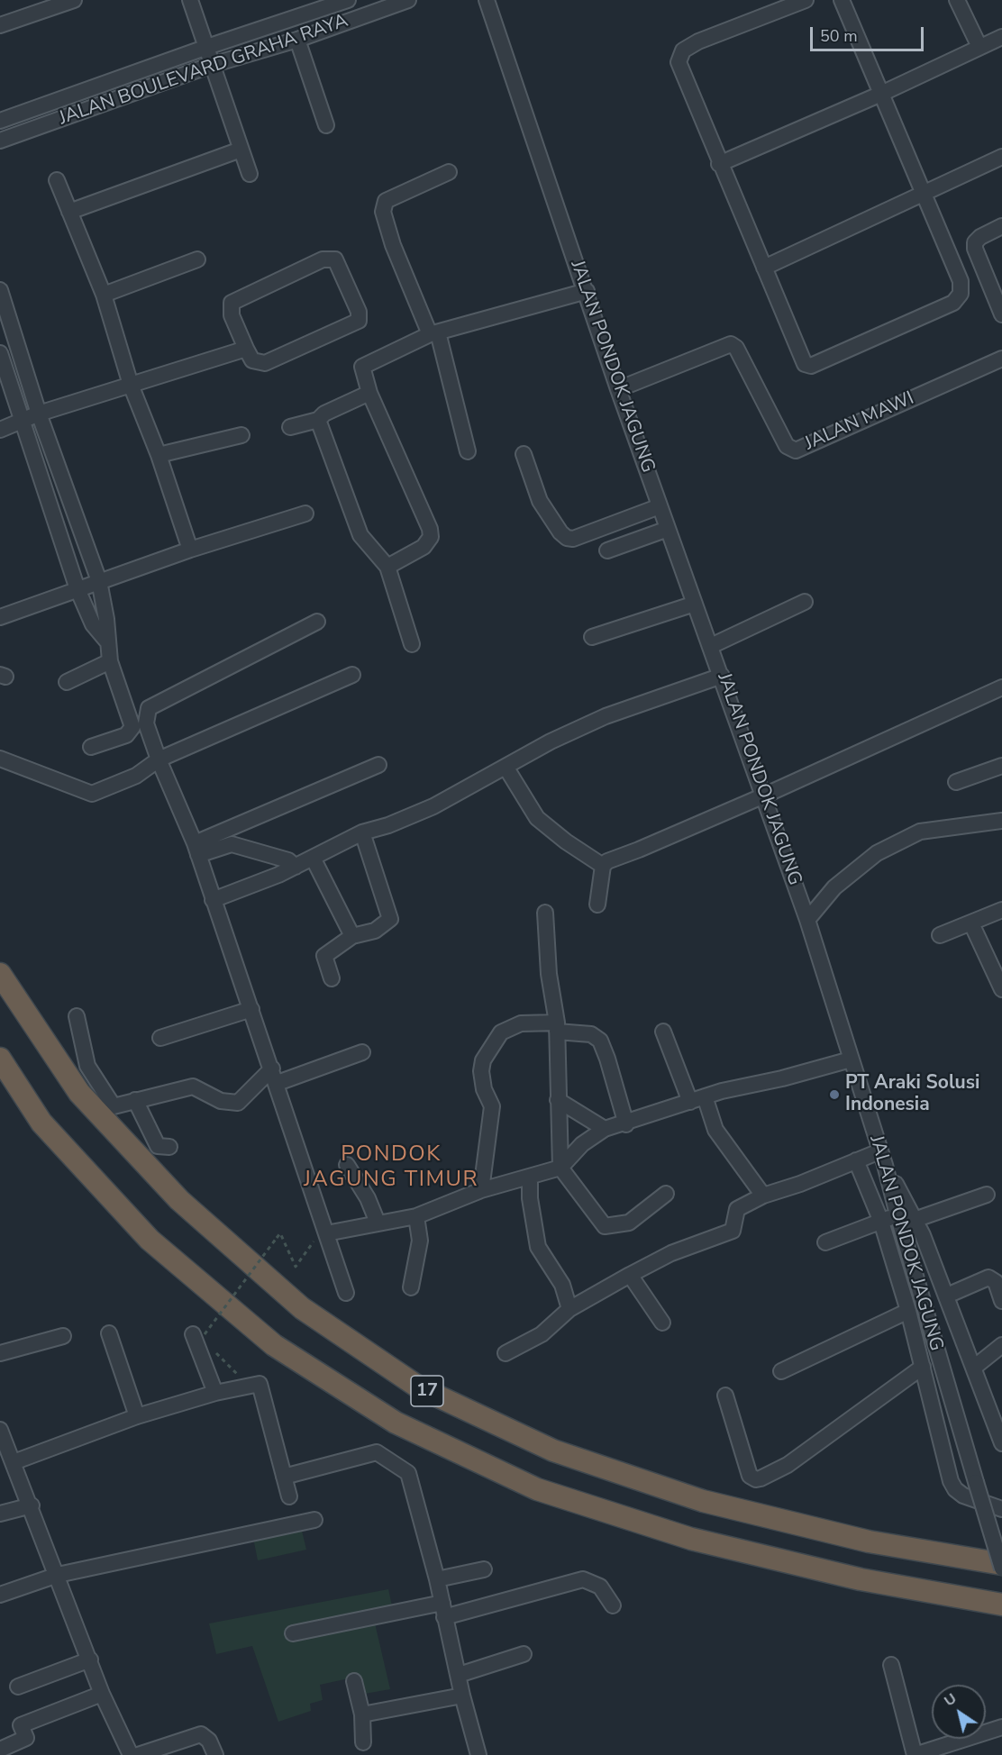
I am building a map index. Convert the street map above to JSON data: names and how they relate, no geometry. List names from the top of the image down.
{
  "streets": {
    "highway": ["17"],
    "street": ["JALAN BOULEVARD GRAHA RAYA", "JALAN PONDOK JAGUNG", "JALAN MAWI"]
  },
  "crossings": [
    ["JALAN PONDOK JAGUNG", "JALAN MAWI"],
    ["JALAN PONDOK JAGUNG", "17"]
  ],
  "districts": ["PONDOK JAGUNG TIMUR"],
  "places": ["PT Araki Solusi Indonesia"],
  "scale_bar": "50 m",
  "north": "top left"
}
